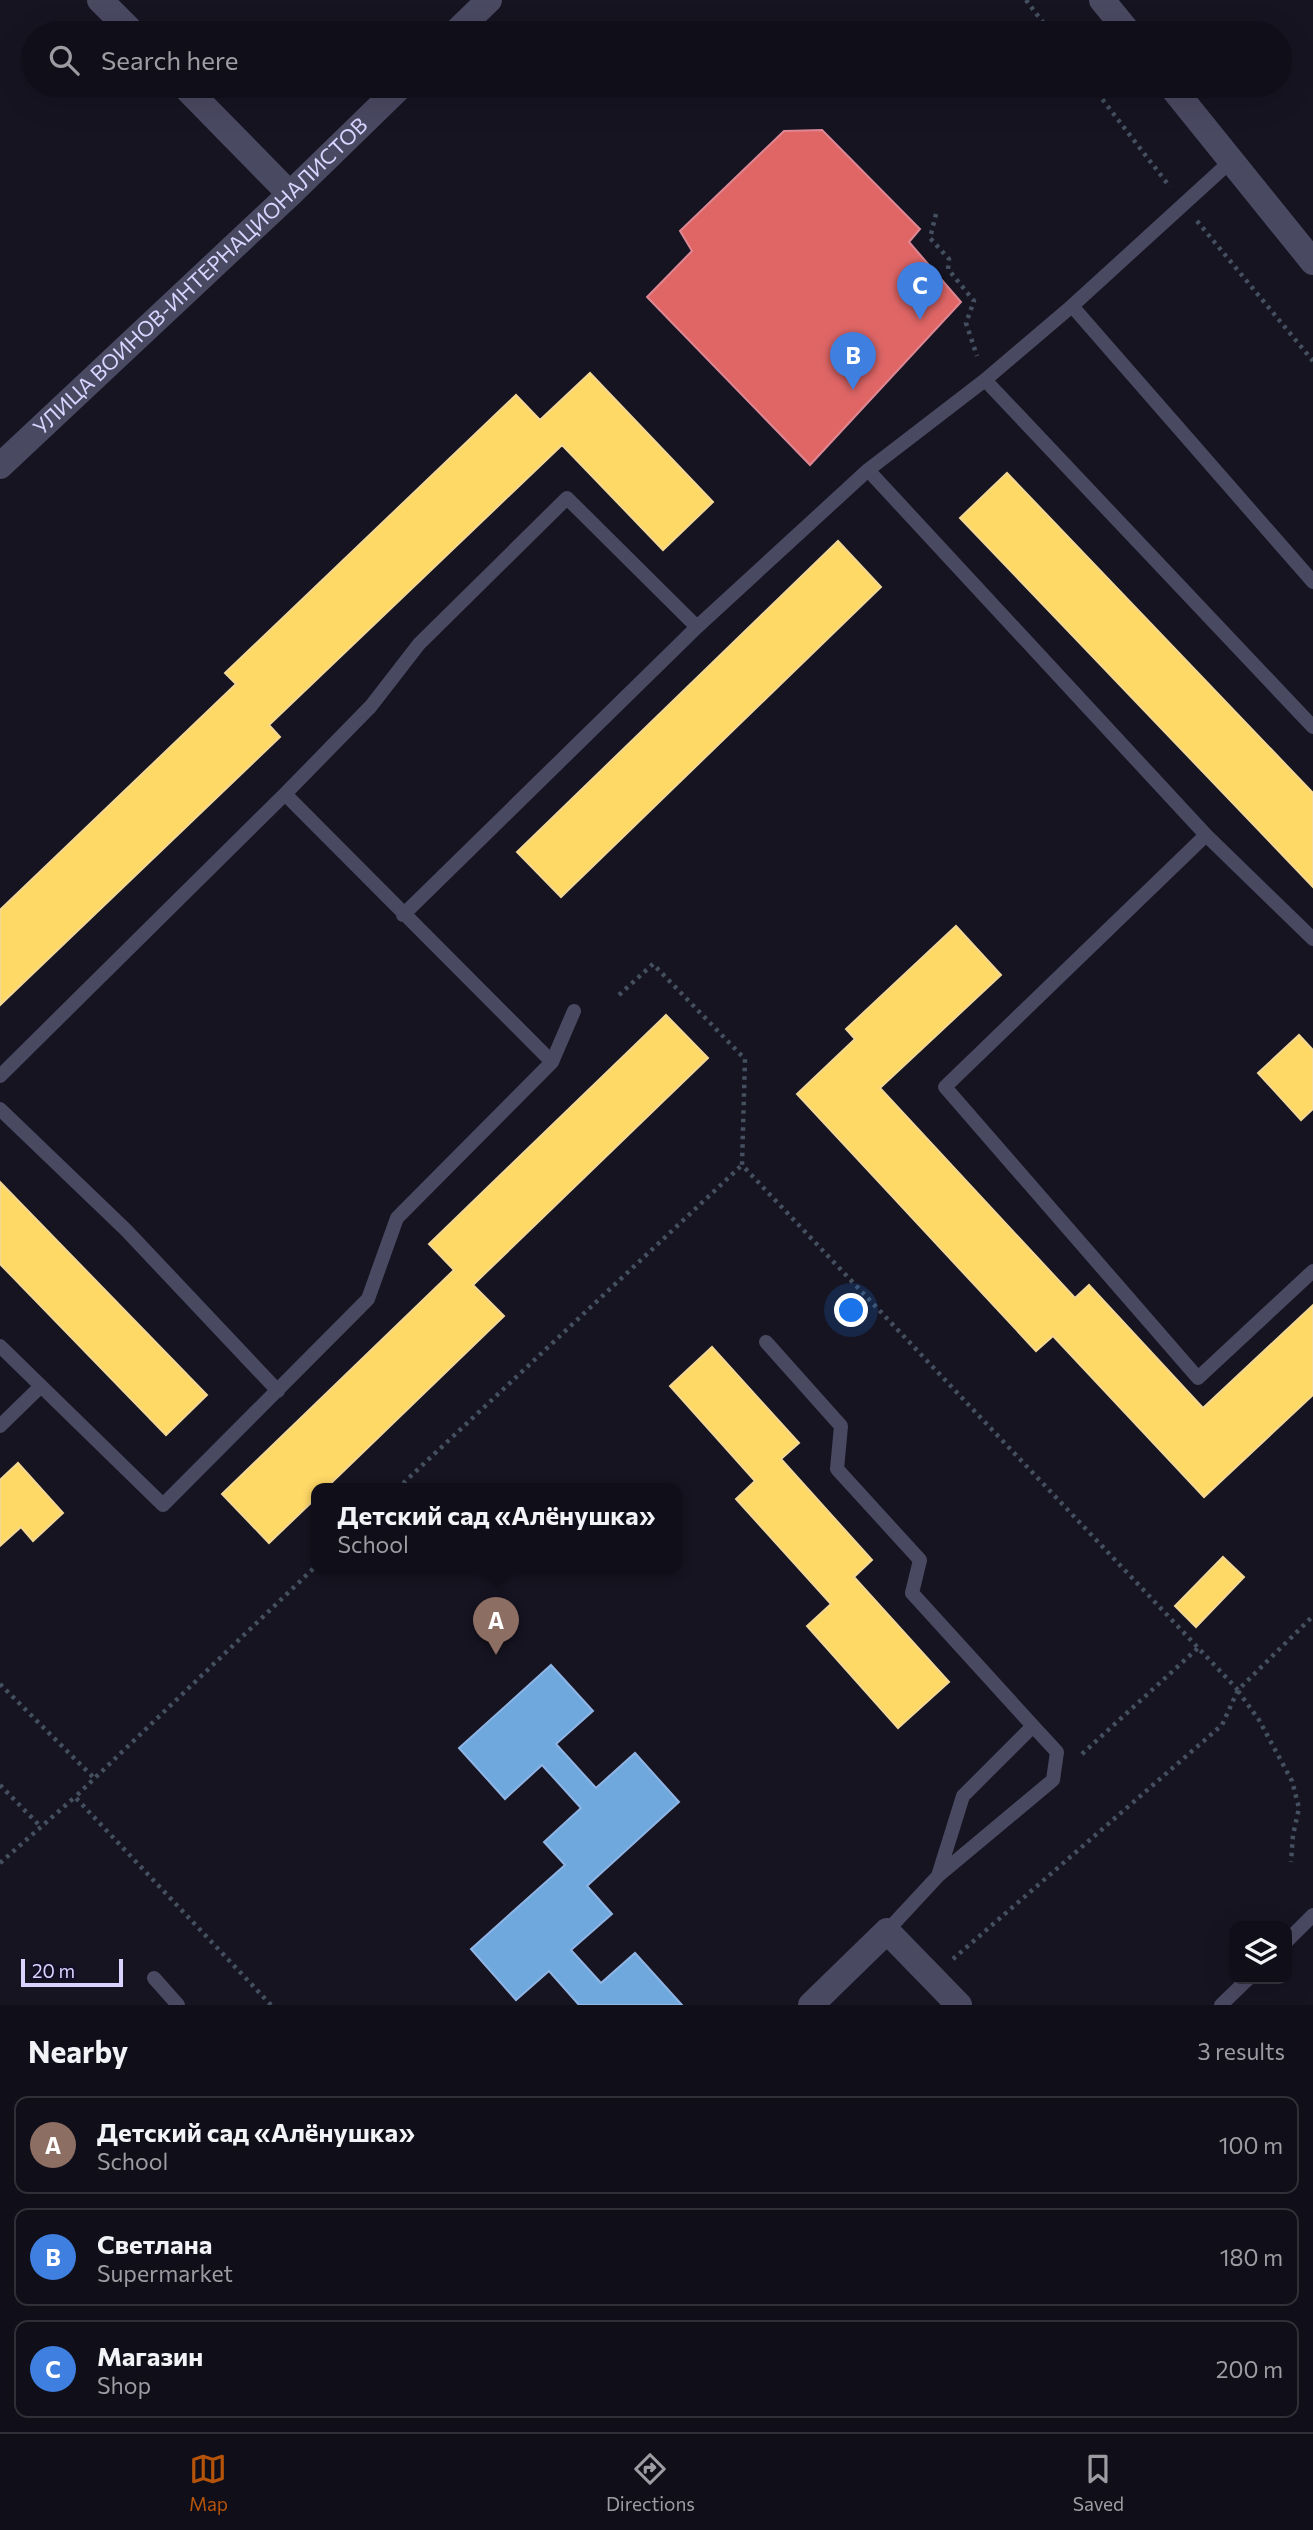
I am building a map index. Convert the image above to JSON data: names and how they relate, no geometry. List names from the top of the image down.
{
  "streets": {
    "street": ["УЛИЦА ВОИНОВ-ИНТЕРНАЦИОНАЛИСТОВ"]
  },
  "scale_bar": "20 m",
  "page": {
    "search": "Search here",
    "pins": ["C", "B", "A"],
    "popup": ["Детский сад «Алёнушка»", "School"],
    "scale": "20 m",
    "heading": ["Nearby", "3 results"],
    "list": [
      {
        "mark": "A",
        "name": "Детский сад «Алёнушка»",
        "note": "School",
        "value": "100 m"
      },
      {
        "mark": "B",
        "name": "Светлана",
        "note": "Supermarket",
        "value": "180 m"
      },
      {
        "mark": "C",
        "name": "Магазин",
        "note": "Shop",
        "value": "200 m"
      }
    ],
    "nav": ["Map", "Directions", "Saved"]
  }
}
